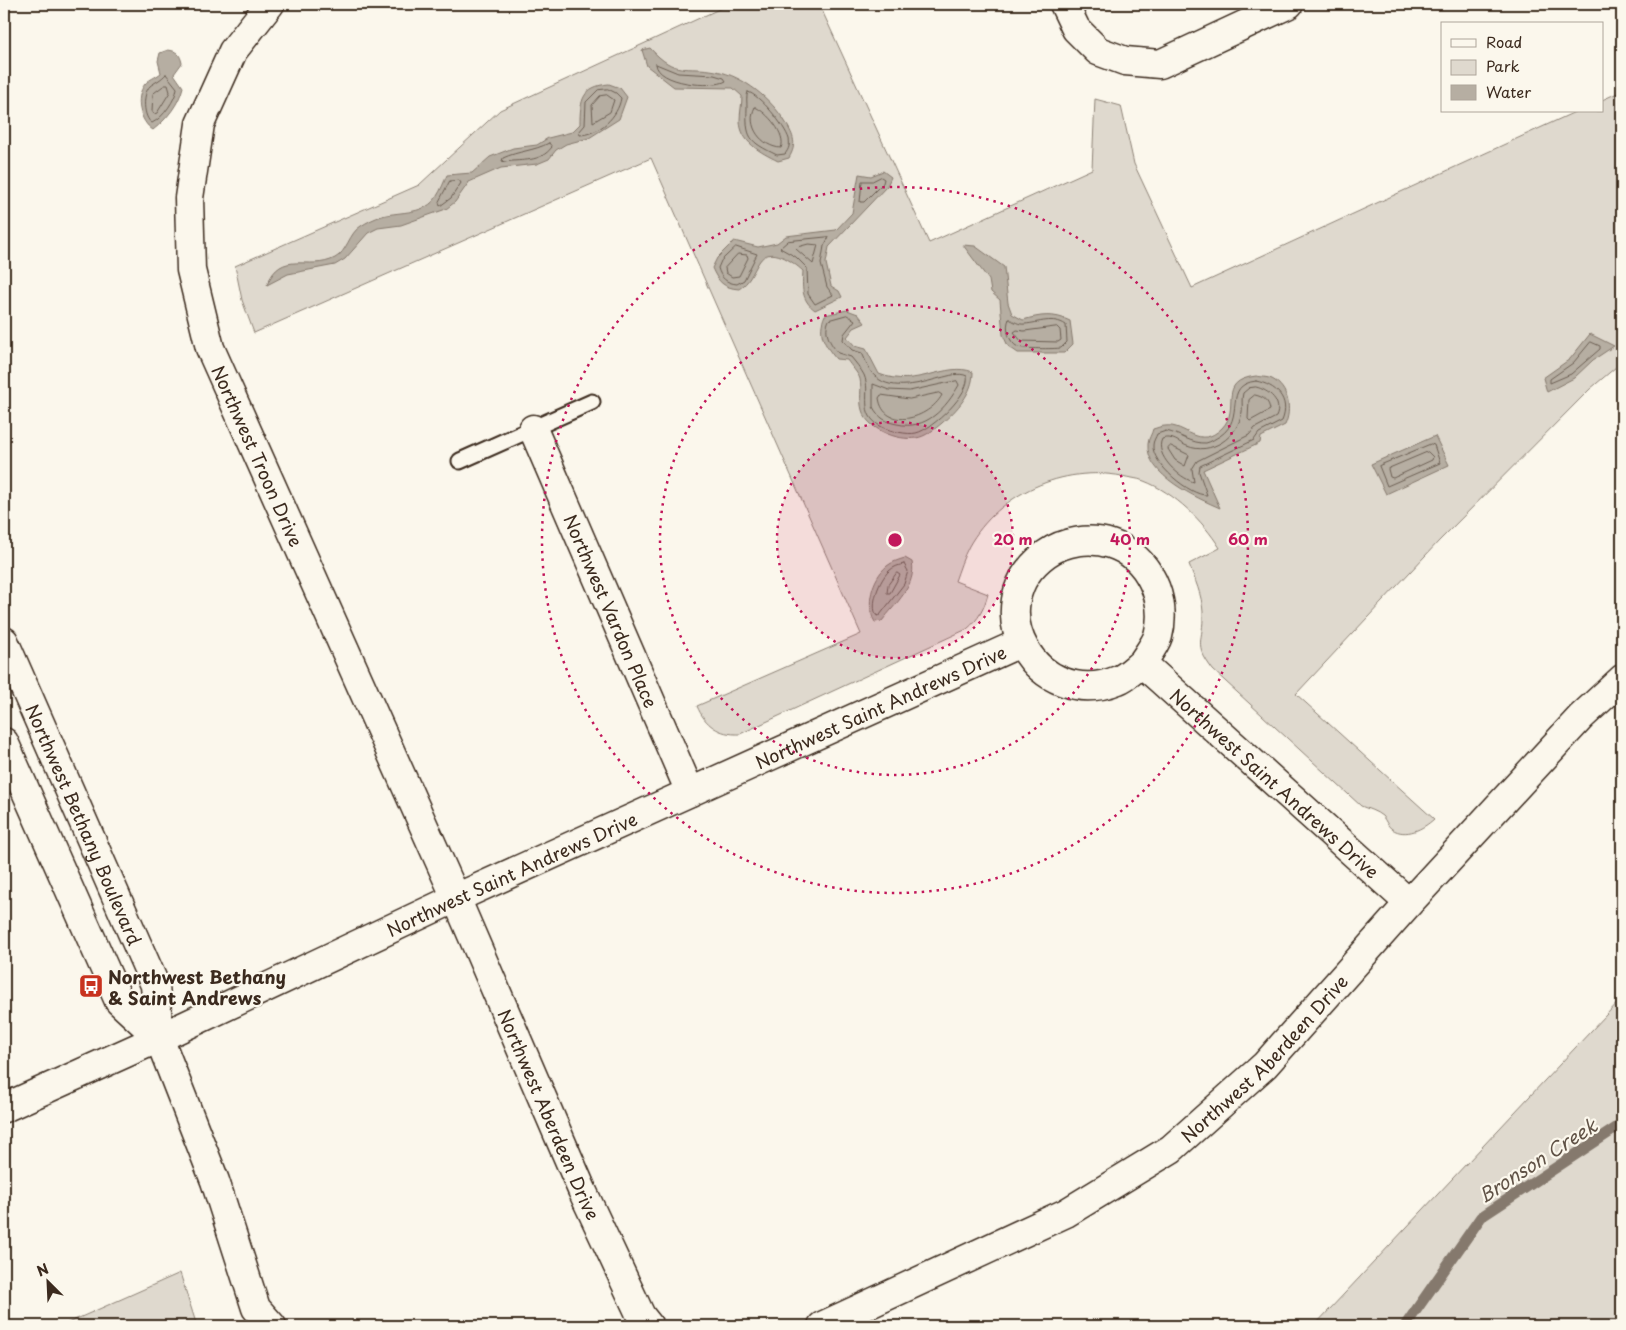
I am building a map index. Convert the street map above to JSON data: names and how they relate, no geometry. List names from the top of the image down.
{
  "streets": {
    "street": [
      "Northwest Troon Drive",
      "Northwest Vardon Place",
      "Northwest Saint Andrews Drive",
      "Northwest Bethany Boulevard",
      "Northwest Aberdeen Drive"
    ]
  },
  "crossings": [
    ["Northwest Troon Drive", "Northwest Saint Andrews Drive"],
    ["Northwest Troon Drive", "Northwest Aberdeen Drive"],
    ["Northwest Vardon Place", "Northwest Saint Andrews Drive"],
    ["Northwest Saint Andrews Drive", "Northwest Bethany Boulevard"],
    ["Northwest Saint Andrews Drive", "Northwest Aberdeen Drive"]
  ],
  "water": ["Bronson Creek"],
  "places": {
    "bus stop": ["Northwest Bethany & Saint Andrews"]
  },
  "legend": ["Road", "Park", "Water"],
  "north": "top left",
  "rings": ["20 m", "40 m", "60 m"]
}
